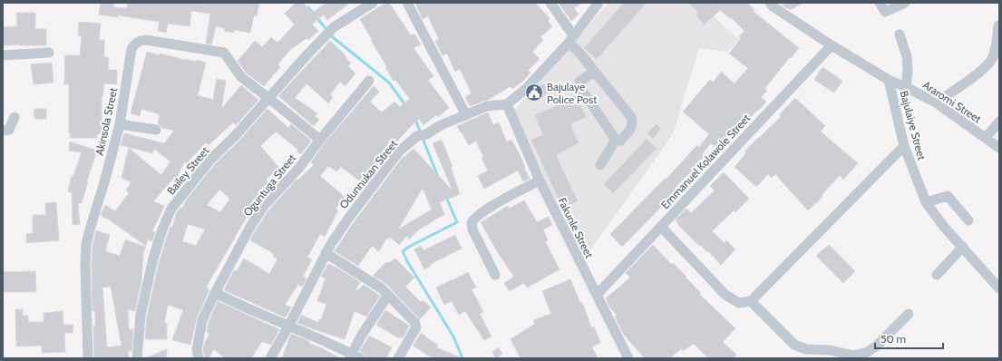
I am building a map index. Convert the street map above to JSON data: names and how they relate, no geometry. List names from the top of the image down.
{
  "streets": {
    "street": [
      "Araromi Street",
      "Akinsola Street",
      "Bajulaiye Street",
      "Emmanuel Kolawole Street",
      "Bailey Street",
      "Odunnukan Street",
      "Oguntuga Street",
      "Fakunle Street"
    ]
  },
  "crossings": [
    ["Araromi Street", "Bajulaiye Street"],
    ["Akinsola Street", "Bailey Street"],
    ["Bajulaiye Street", "Emmanuel Kolawole Street"],
    ["Emmanuel Kolawole Street", "Fakunle Street"],
    ["Odunnukan Street", "Fakunle Street"]
  ],
  "places": {
    "public building": ["Bajulaye Police Post"]
  },
  "scale_bar": "50 m"
}
